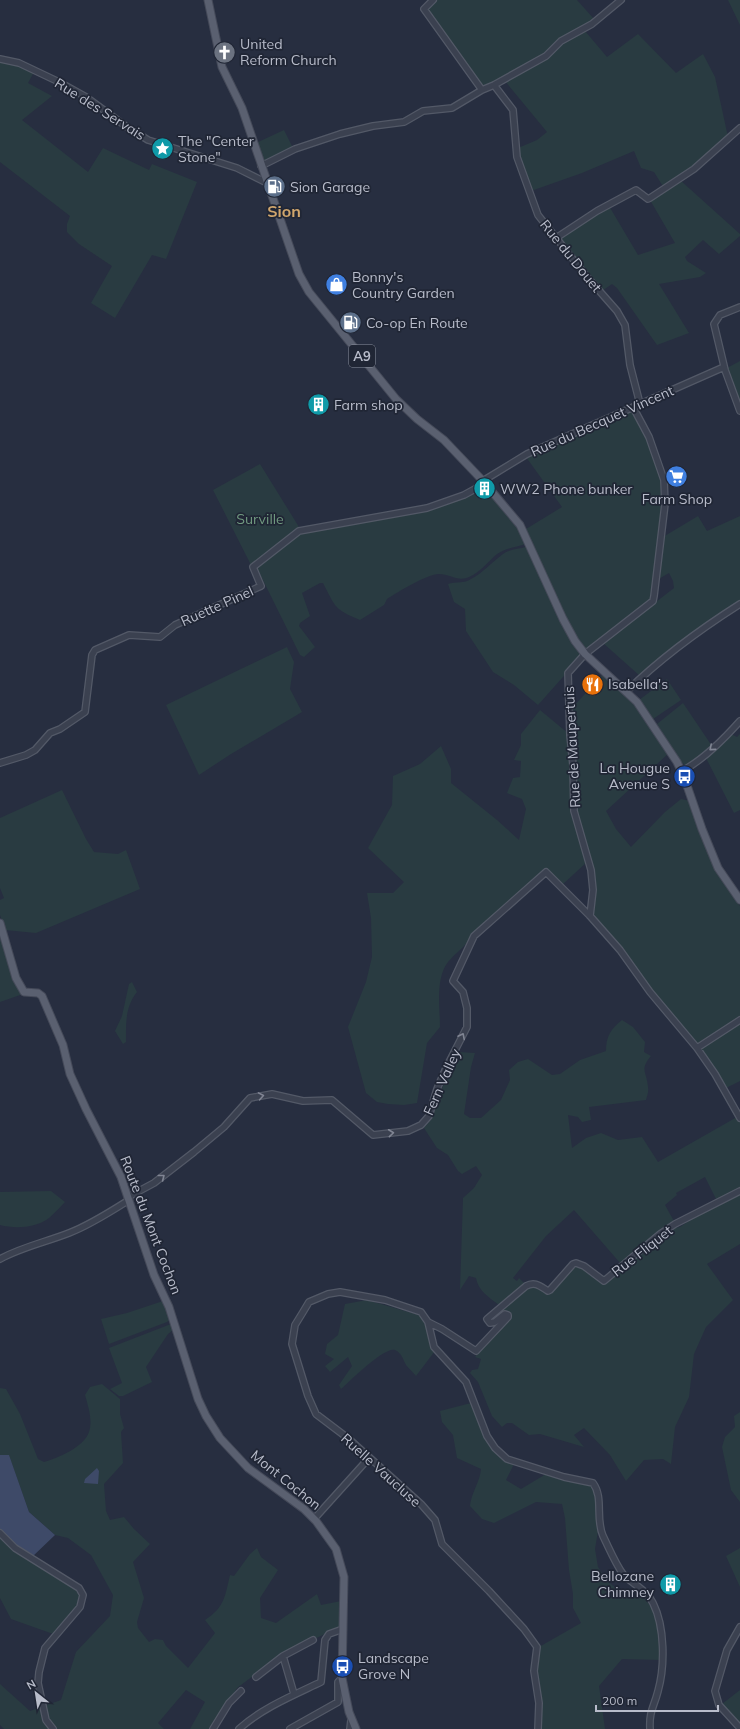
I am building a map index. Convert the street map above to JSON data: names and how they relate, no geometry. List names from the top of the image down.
{
  "streets": {
    "main road": ["A9", "Route du Mont Cochon", "Mont Cochon"],
    "street": [
      "Rue des Servais",
      "Rue du Douet",
      "Rue du Becquet Vincent",
      "Ruette Pinel",
      "Rue de Maupertuis",
      "Fern Valley",
      "Rue Fliquet",
      "Ruelle Vaucluse"
    ]
  },
  "crossings": [
    ["Rue des Servais", "A9"],
    ["Rue du Douet", "Rue du Becquet Vincent"],
    ["A9", "Rue du Becquet Vincent"],
    ["A9", "Ruette Pinel"],
    ["A9", "Rue de Maupertuis"],
    ["Rue du Becquet Vincent", "Ruette Pinel"],
    ["Rue du Becquet Vincent", "Rue de Maupertuis"],
    ["Rue de Maupertuis", "Fern Valley"],
    ["Fern Valley", "Route du Mont Cochon"],
    ["Route du Mont Cochon", "Mont Cochon"],
    ["Rue Fliquet", "Ruelle Vaucluse"]
  ],
  "districts": ["Sion"],
  "parks": ["Surville"],
  "places": {
    "church": ["United Reform Church"],
    "place": ["The \"Center Stone\""],
    "fuel station": ["Sion Garage", "Co-op En Route"],
    "shop": ["Bonny's Country Garden"],
    "building": ["Farm shop", "WW2 Phone bunker", "Bellozane Chimney"],
    "supermarket": ["Farm Shop"],
    "restaurant": ["Isabella's"],
    "bus stop": ["La Hougue Avenue S", "Landscape Grove N"]
  },
  "scale_bar": "200 m",
  "north": "top left"
}
